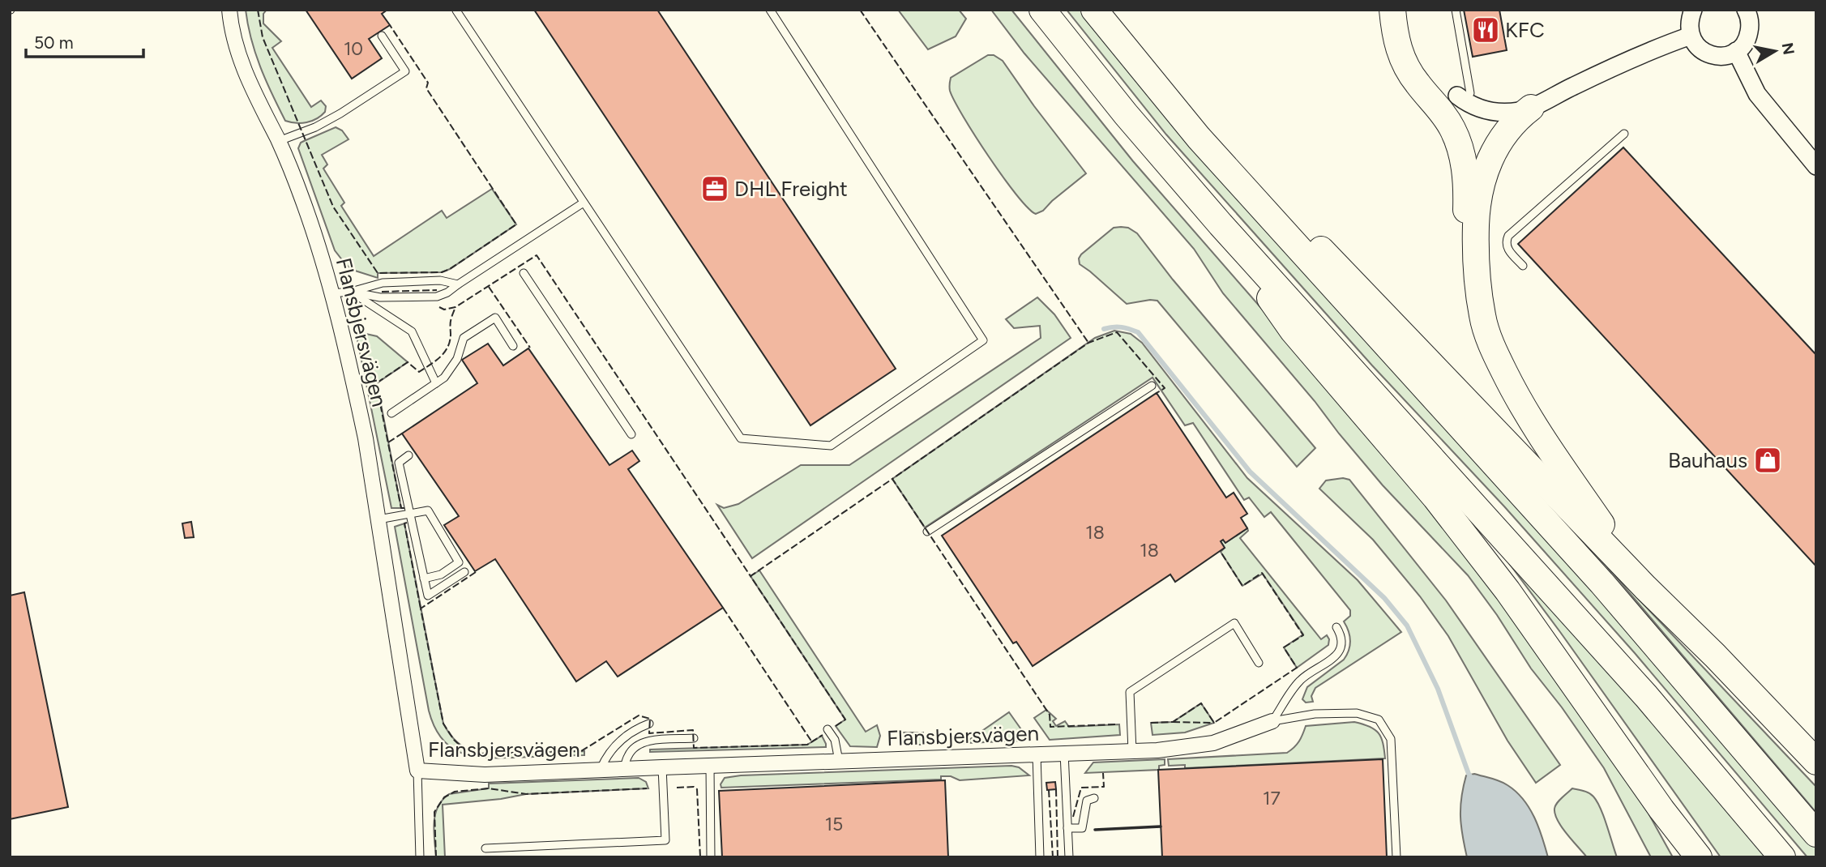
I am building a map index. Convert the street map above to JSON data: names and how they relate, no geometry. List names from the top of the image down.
{
  "streets": {
    "street": ["Flansbjersvägen"]
  },
  "places": {
    "restaurant": ["KFC"],
    "office": ["DHL Freight"],
    "shop": ["Bauhaus"]
  },
  "house_numbers": [
    "10",
    "18",
    "18",
    "17",
    "15"
  ],
  "scale_bar": "50 m",
  "north": "right"
}
